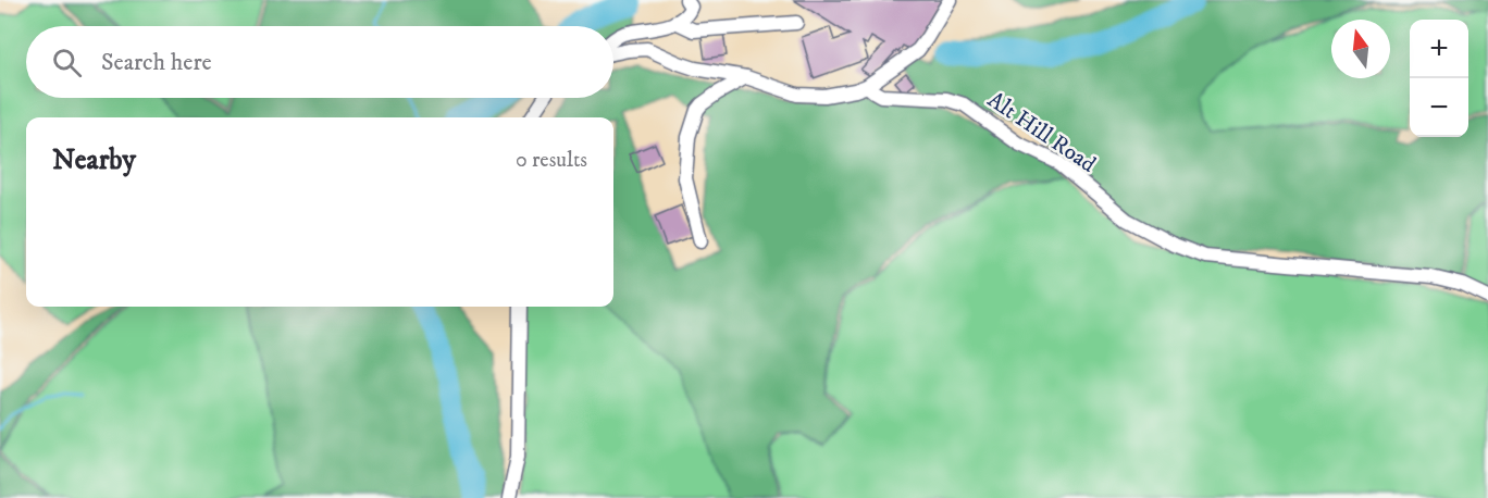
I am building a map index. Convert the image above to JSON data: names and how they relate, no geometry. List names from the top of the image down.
{
  "streets": {
    "street": ["Alt Hill Road"]
  },
  "north": "top",
  "page": {
    "map_buttons": ["+", "−"],
    "search": "Search here",
    "heading": ["Nearby", "0 results"]
  }
}
